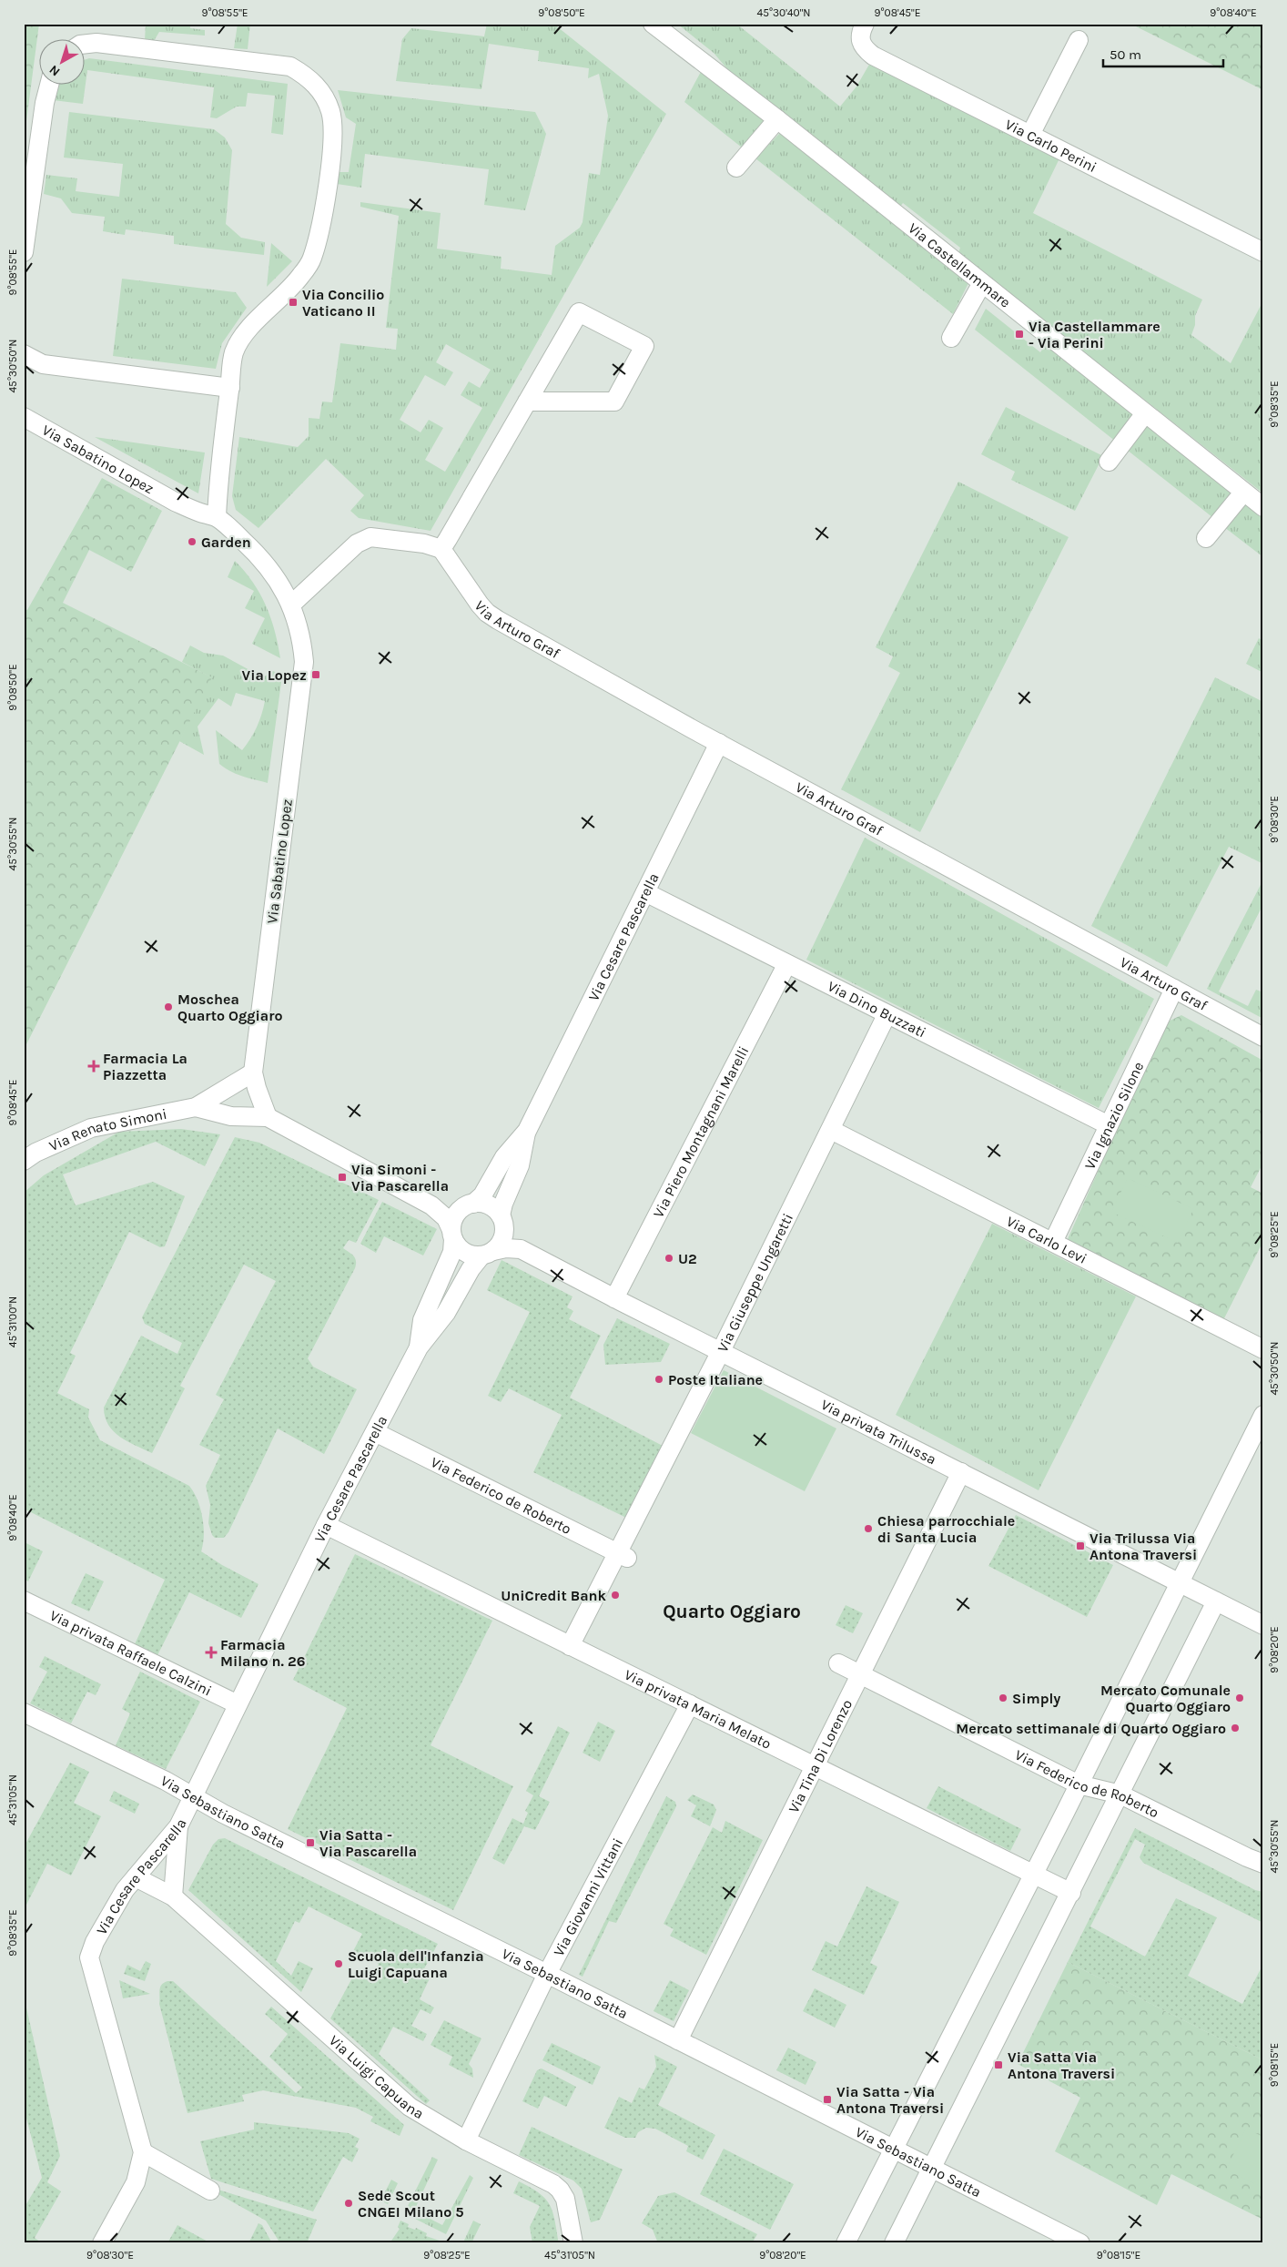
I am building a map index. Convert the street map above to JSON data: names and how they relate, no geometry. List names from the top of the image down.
{
  "streets": {
    "street": [
      "Via Carlo Perini",
      "Via Castellammare",
      "Via Sabatino Lopez",
      "Via Arturo Graf",
      "Via Cesare Pascarella",
      "Via Dino Buzzati",
      "Via Ignazio Silone",
      "Via Renato Simoni",
      "Via Piero Montagnani Marelli",
      "Via Carlo Levi",
      "Via Giuseppe Ungaretti",
      "Via privata Trilussa",
      "Via Federico de Roberto",
      "Via privata Raffaele Calzini",
      "Via privata Maria Melato",
      "Via Tina Di Lorenzo",
      "Via Sebastiano Satta",
      "Via Giovanni Vittani",
      "Via Luigi Capuana"
    ]
  },
  "crossings": [
    ["Via Sabatino Lopez", "Via Renato Simoni"],
    ["Via Arturo Graf", "Via Cesare Pascarella"],
    ["Via Arturo Graf", "Via Ignazio Silone"],
    ["Via Cesare Pascarella", "Via Dino Buzzati"],
    ["Via Cesare Pascarella", "Via Federico de Roberto"],
    ["Via Cesare Pascarella", "Via privata Raffaele Calzini"],
    ["Via Cesare Pascarella", "Via privata Maria Melato"],
    ["Via Cesare Pascarella", "Via Sebastiano Satta"],
    ["Via Cesare Pascarella", "Via Luigi Capuana"],
    ["Via Dino Buzzati", "Via Ignazio Silone"],
    ["Via Dino Buzzati", "Via Piero Montagnani Marelli"],
    ["Via Dino Buzzati", "Via Giuseppe Ungaretti"],
    ["Via Ignazio Silone", "Via Carlo Levi"],
    ["Via Renato Simoni", "Via privata Trilussa"],
    ["Via Piero Montagnani Marelli", "Via privata Trilussa"],
    ["Via Carlo Levi", "Via Giuseppe Ungaretti"],
    ["Via Giuseppe Ungaretti", "Via privata Trilussa"],
    ["Via Giuseppe Ungaretti", "Via Federico de Roberto"],
    ["Via Giuseppe Ungaretti", "Via privata Maria Melato"],
    ["Via privata Trilussa", "Via Tina Di Lorenzo"],
    ["Via Federico de Roberto", "Via Tina Di Lorenzo"],
    ["Via privata Maria Melato", "Via Tina Di Lorenzo"],
    ["Via privata Maria Melato", "Via Giovanni Vittani"],
    ["Via Tina Di Lorenzo", "Via Sebastiano Satta"],
    ["Via Sebastiano Satta", "Via Giovanni Vittani"],
    ["Via Giovanni Vittani", "Via Luigi Capuana"]
  ],
  "districts": ["Quarto Oggiaro"],
  "places": {
    "transit": [
      "Via Concilio Vaticano II",
      "Via Castellammare - Via Perini",
      "Via Lopez",
      "Via Simoni - Via Pascarella",
      "Via Trilussa Via Antona Traversi",
      "Via Satta - Via Pascarella",
      "Via Satta Via Antona Traversi",
      "Via Satta - Via Antona Traversi"
    ],
    "other": [
      "Garden",
      "Moschea Quarto Oggiaro",
      "U2",
      "Poste Italiane",
      "Chiesa parrocchiale di Santa Lucia",
      "UniCredit Bank",
      "Simply",
      "Mercato Comunale Quarto Oggiaro",
      "Mercato settimanale di Quarto Oggiaro",
      "Scuola dell'Infanzia Luigi Capuana",
      "Sede Scout CNGEI Milano 5"
    ],
    "health": ["Farmacia La Piazzetta", "Farmacia Milano n. 26"]
  },
  "scale_bar": "50 m",
  "north": "bottom left",
  "coordinates": [
    "9°08'55\"E",
    "9°08'50\"E",
    "45°30'40\"N",
    "9°08'45\"E",
    "9°08'40\"E",
    "45°30'50\"N",
    "9°08'35\"E",
    "9°08'30\"E",
    "45°30'55\"N",
    "9°08'25\"E",
    "45°31'00\"N",
    "9°08'20\"E",
    "45°31'05\"N",
    "9°08'15\"E"
  ]
}
